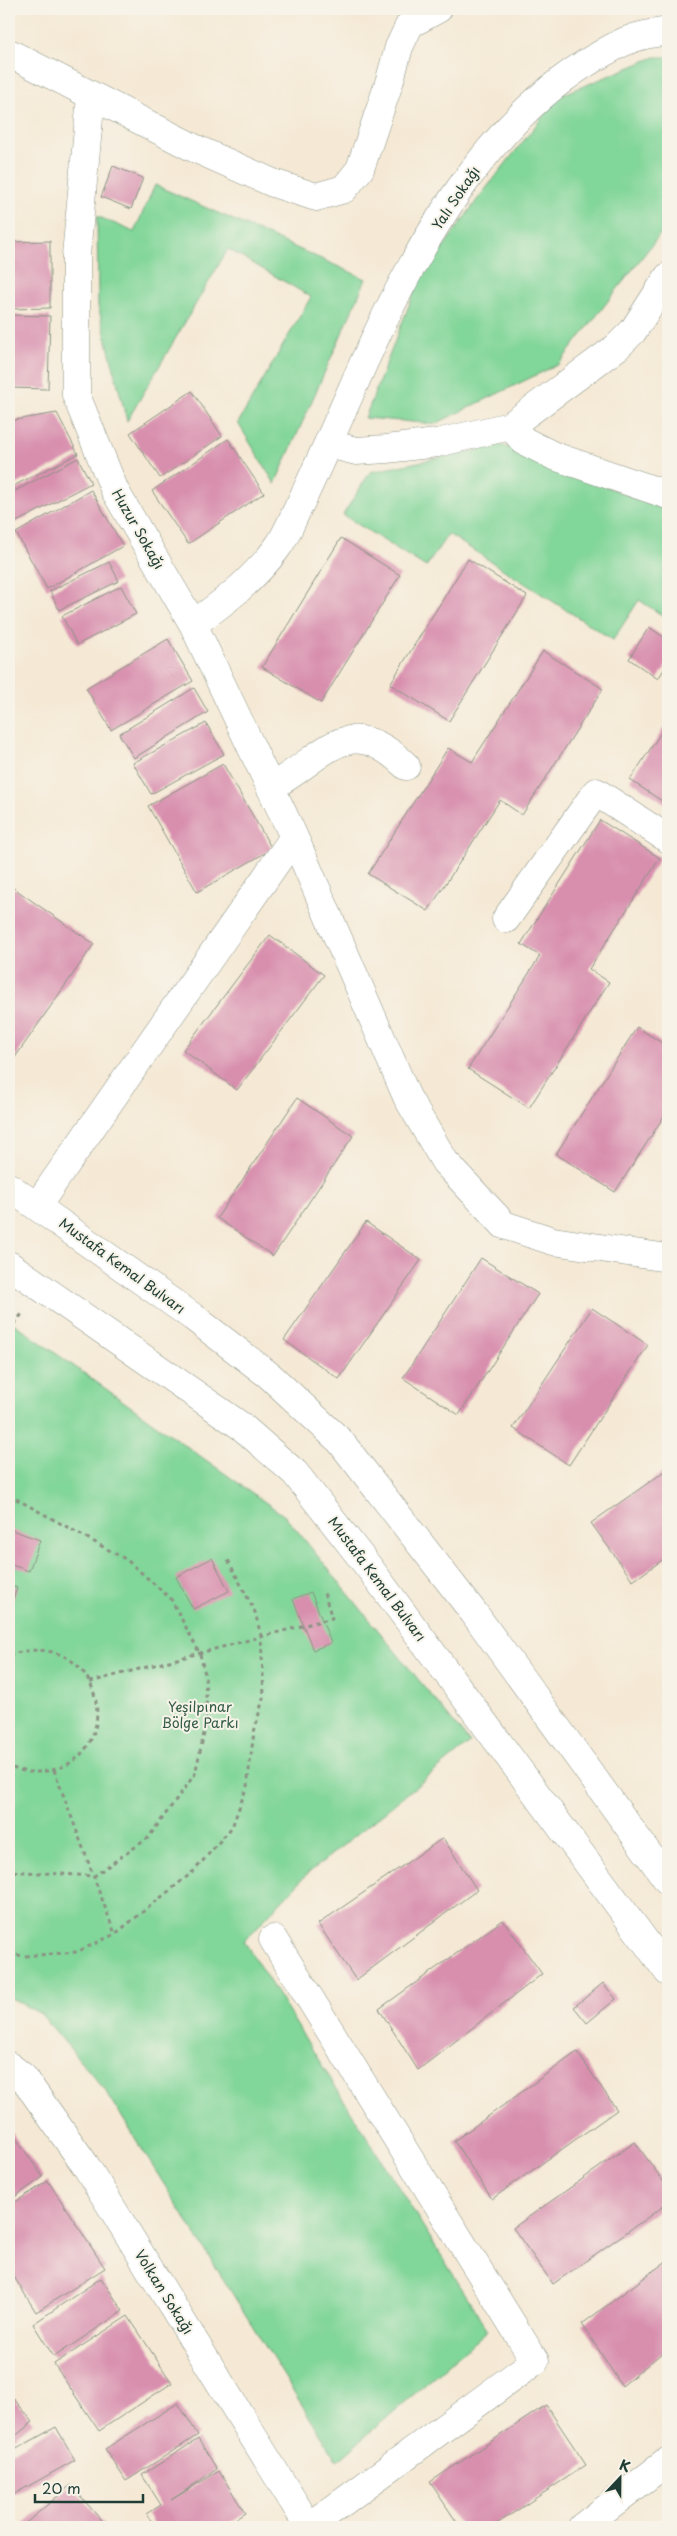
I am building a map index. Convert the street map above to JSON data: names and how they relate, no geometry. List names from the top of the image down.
{
  "streets": {
    "street": [
      "Yalı Sokağı",
      "Huzur Sokağı",
      "Mustafa Kemal Bulvarı",
      "Volkan Sokağı"
    ]
  },
  "crossings": [
    ["Yalı Sokağı", "Huzur Sokağı"]
  ],
  "parks": ["Yeşilpınar Bölge Parkı"],
  "scale_bar": "20 m",
  "north": "top"
}
